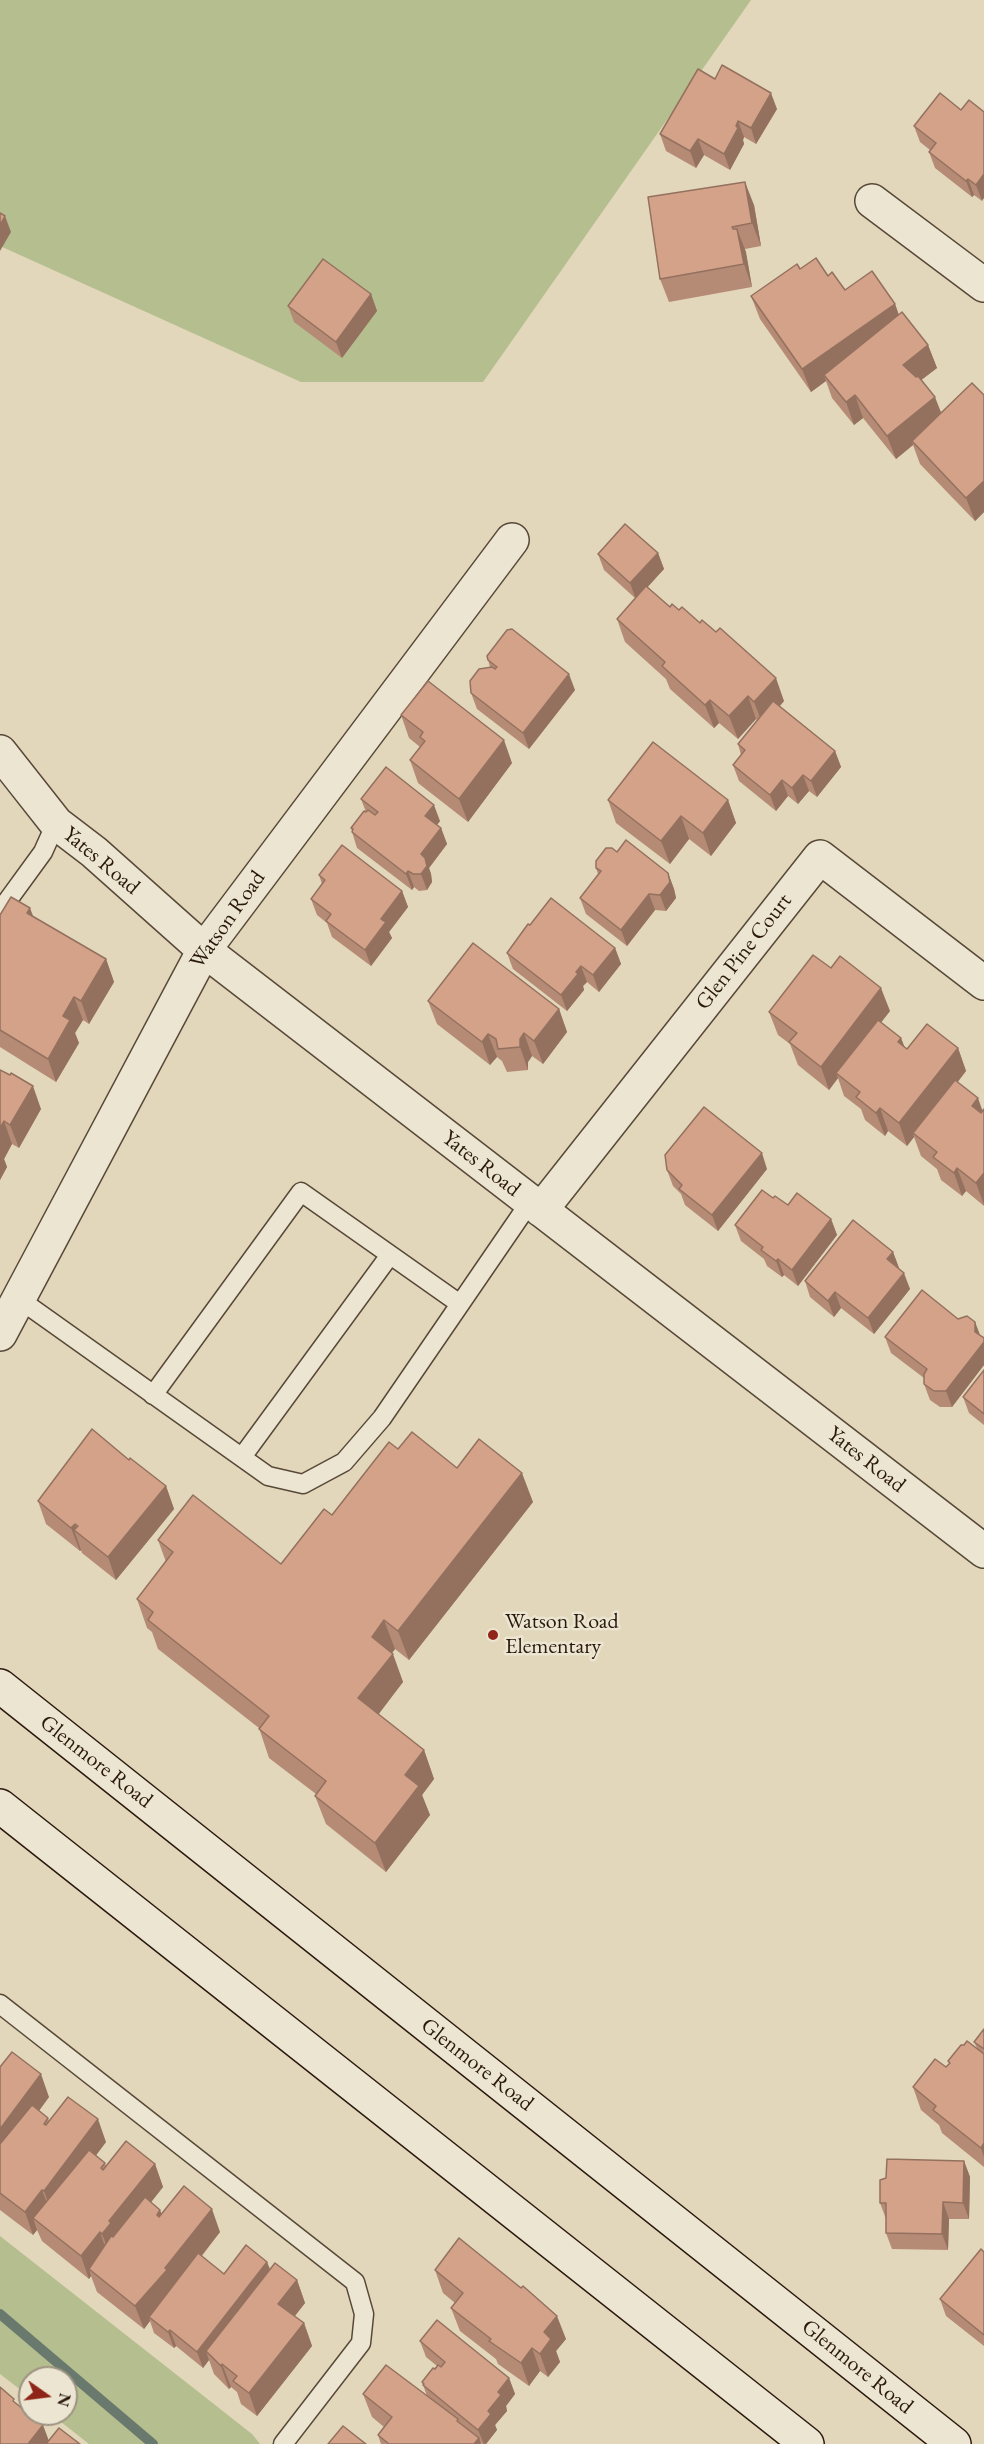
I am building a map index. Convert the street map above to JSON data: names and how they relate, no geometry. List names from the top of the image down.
{
  "streets": {
    "street": [
      "Yates Road",
      "Watson Road",
      "Glen Pine Court",
      "Glenmore Road"
    ]
  },
  "crossings": [
    ["Yates Road", "Watson Road"],
    ["Yates Road", "Glen Pine Court"]
  ],
  "places": ["Watson Road Elementary"],
  "north": "right"
}
